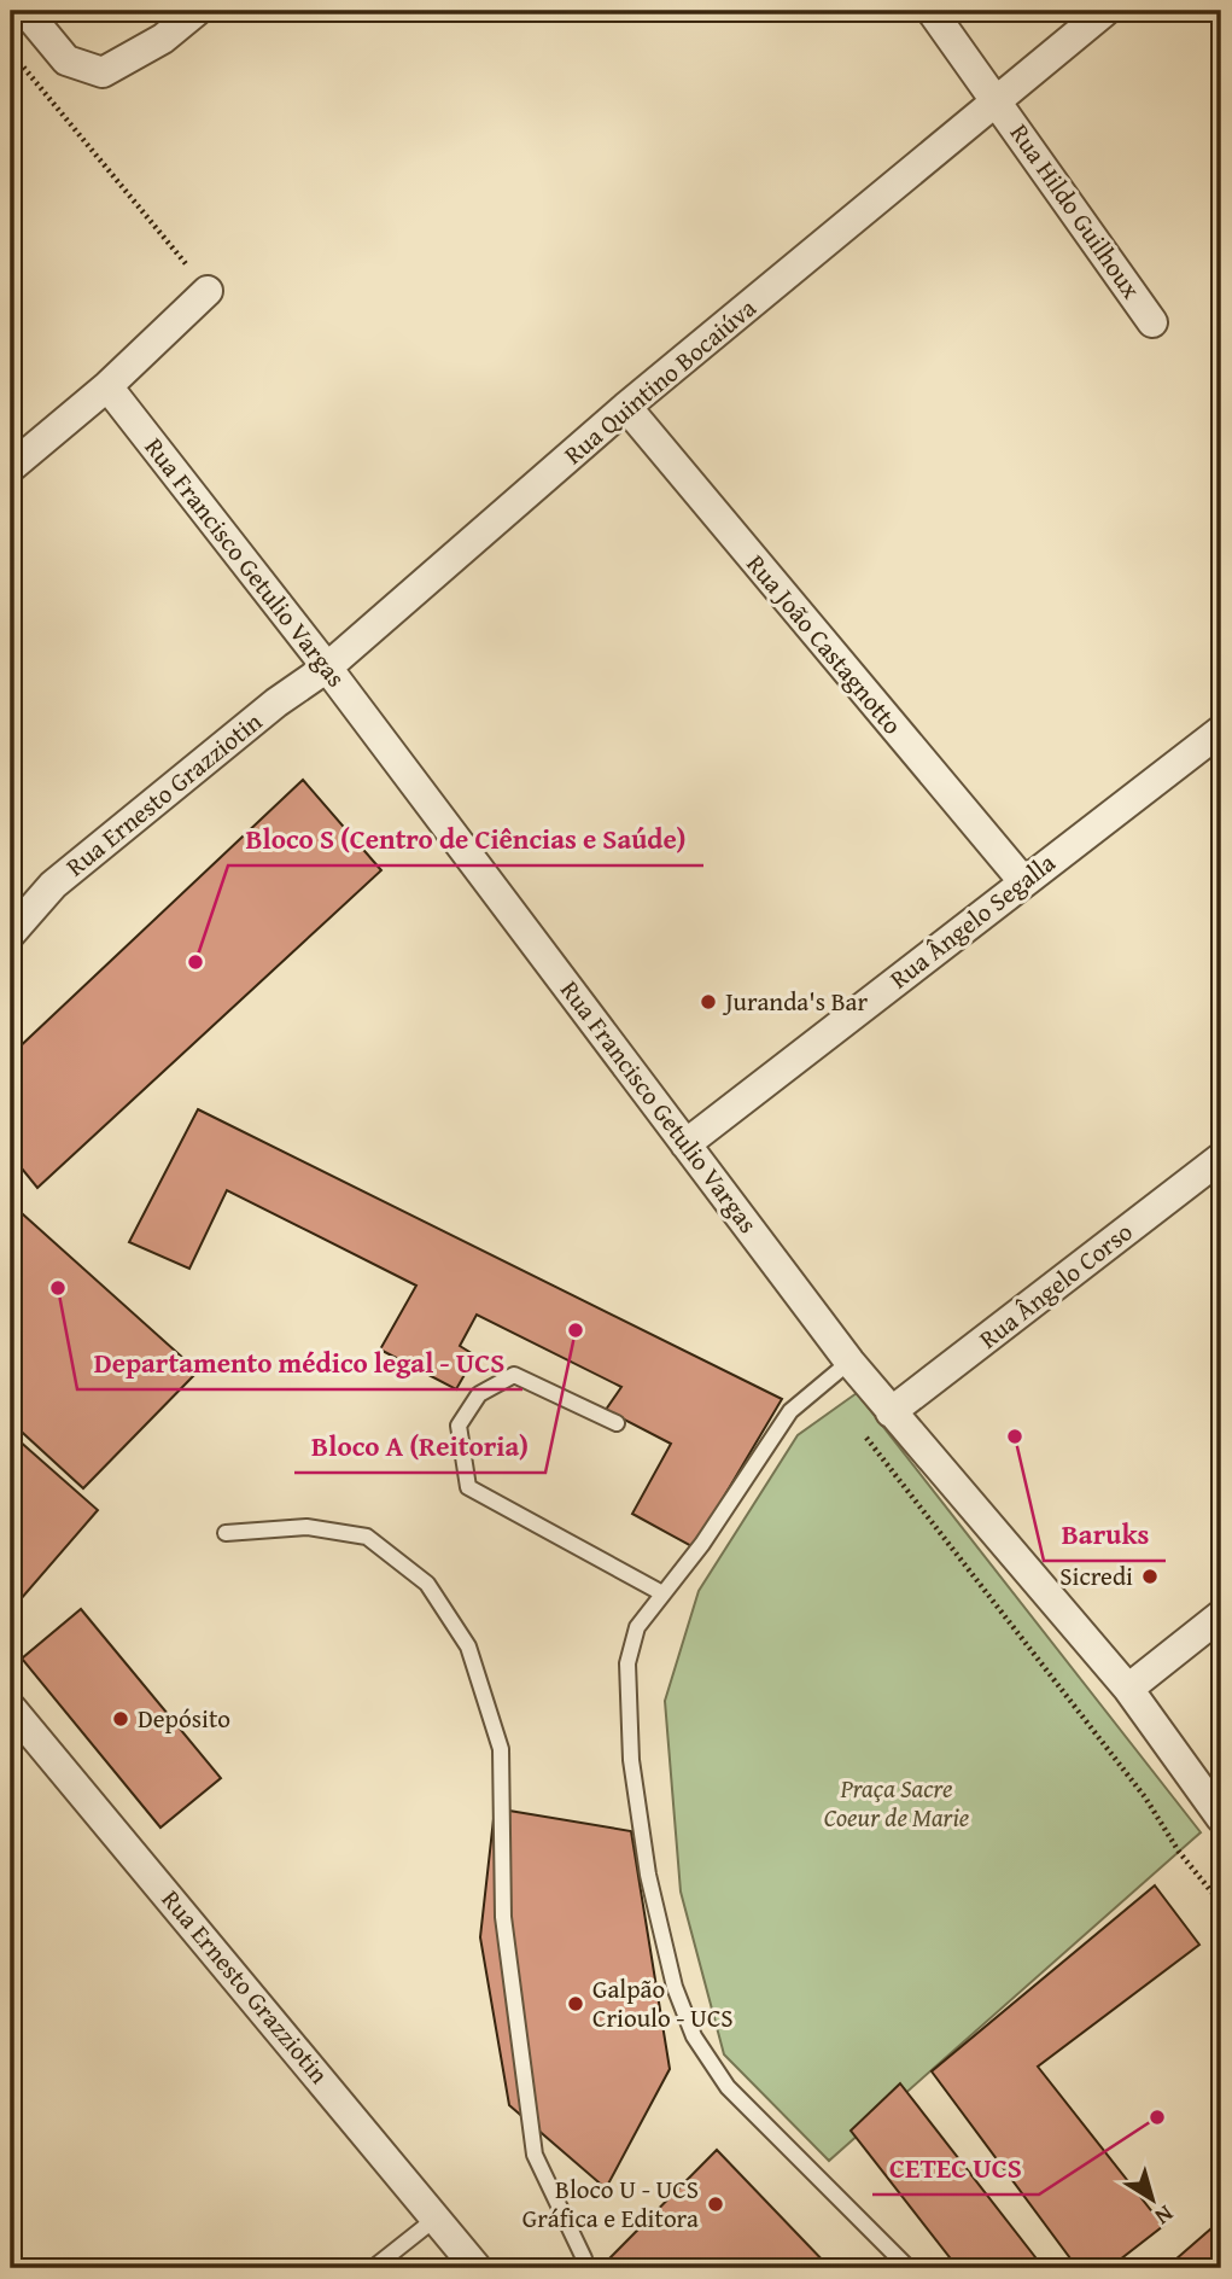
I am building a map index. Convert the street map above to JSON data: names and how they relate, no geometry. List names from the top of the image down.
{
  "streets": {
    "street": [
      "Rua Hildo Guilhoux",
      "Rua Quintino Bocaiúva",
      "Rua Francisco Getulio Vargas",
      "Rua João Castagnotto",
      "Rua Ernesto Grazziotin",
      "Rua Ângelo Segalla",
      "Rua Ângelo Corso"
    ]
  },
  "crossings": [
    ["Rua Hildo Guilhoux", "Rua Quintino Bocaiúva"],
    ["Rua Quintino Bocaiúva", "Rua Francisco Getulio Vargas"],
    ["Rua Quintino Bocaiúva", "Rua João Castagnotto"],
    ["Rua Quintino Bocaiúva", "Rua Ernesto Grazziotin"],
    ["Rua Francisco Getulio Vargas", "Rua Ernesto Grazziotin"],
    ["Rua Francisco Getulio Vargas", "Rua Ângelo Segalla"],
    ["Rua Francisco Getulio Vargas", "Rua Ângelo Corso"],
    ["Rua João Castagnotto", "Rua Ângelo Segalla"]
  ],
  "parks": ["Praça Sacre Coeur de Marie"],
  "places": [
    "Bloco S (Centro de Ciências e Saúde)",
    "Juranda's Bar",
    "Departamento médico legal - UCS",
    "Bloco A (Reitoria)",
    "Baruks",
    "Sicredi",
    "Depósito",
    "Galpão Crioulo - UCS",
    "CETEC UCS",
    "Bloco U - UCS Gráfica e Editora"
  ],
  "north": "bottom right"
}
